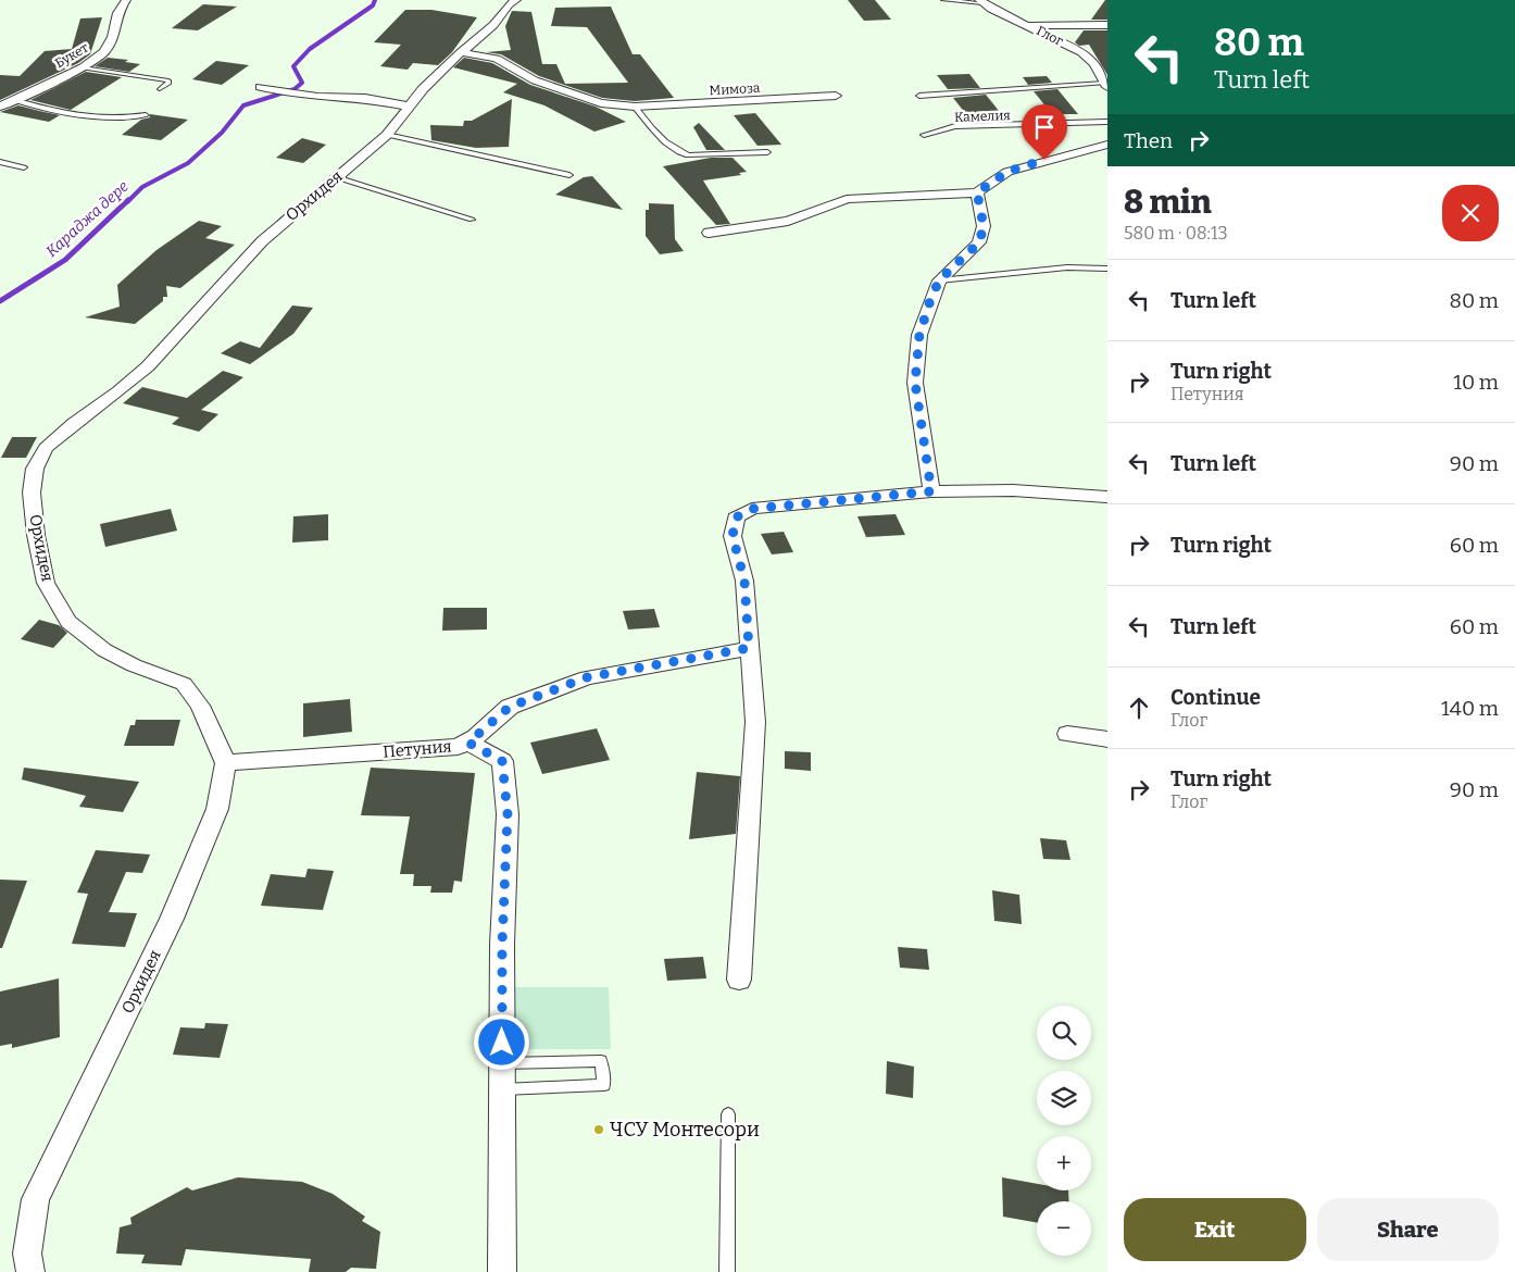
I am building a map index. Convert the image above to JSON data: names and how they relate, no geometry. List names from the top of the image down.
{
  "streets": {
    "street": [
      "Глог",
      "Букет",
      "Мимоза",
      "Орхидея",
      "Петуния"
    ],
    "lane": ["Камелия"]
  },
  "crossings": [
    ["Мимоза", "Орхидея"],
    ["Орхидея", "Петуния"]
  ],
  "water": ["Караджа дере"],
  "places": ["ЧСУ Монтесори"],
  "page": {
    "turn": ["80 m", "Turn left"],
    "then": "Then",
    "heading": ["8 min", "580 m · 08:13"],
    "list": [
      {
        "name": "Turn left",
        "value": "80 m"
      },
      {
        "name": "Turn right",
        "note": "Петуния",
        "value": "10 m"
      },
      {
        "name": "Turn left",
        "value": "90 m"
      },
      {
        "name": "Turn right",
        "value": "60 m"
      },
      {
        "name": "Turn left",
        "value": "60 m"
      },
      {
        "name": "Continue",
        "note": "Глог",
        "value": "140 m"
      },
      {
        "name": "Turn right",
        "note": "Глог",
        "value": "90 m"
      }
    ],
    "map_buttons": ["+", "−"],
    "buttons": ["Exit", "Share"]
  }
}
